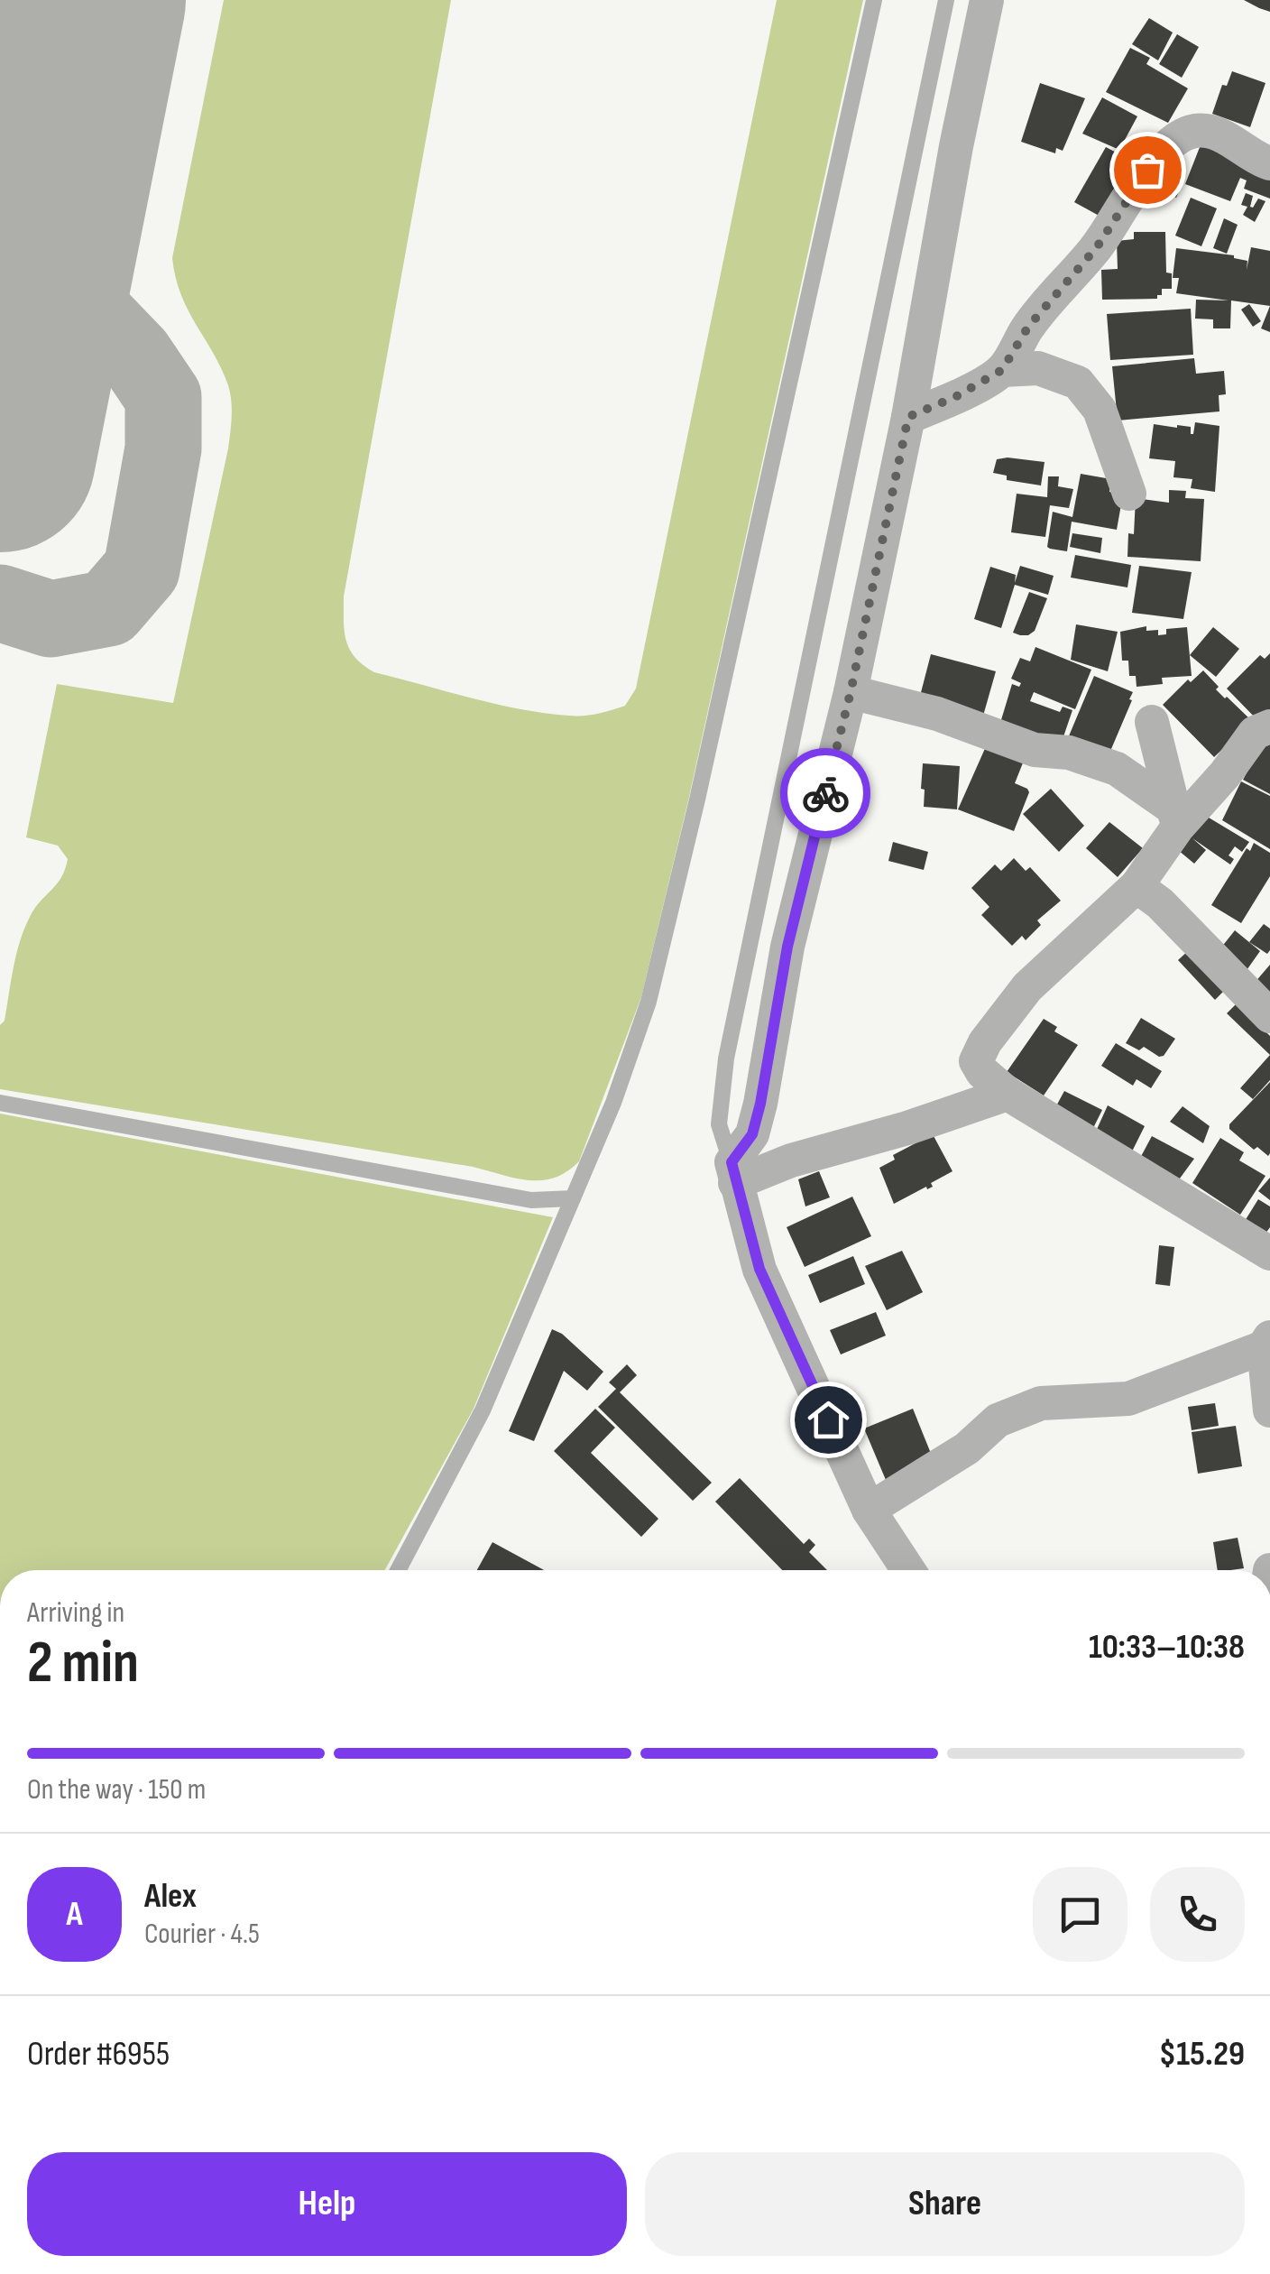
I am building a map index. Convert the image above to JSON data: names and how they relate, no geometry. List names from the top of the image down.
{
  "page": {
    "heading": ["2 min", "Arriving in", "10:33–10:38"],
    "panel": [
      "Alex",
      "Courier · 4.5",
      "Order #6955",
      "$15.29"
    ],
    "bar": "On the way · 150 m",
    "round": "A",
    "buttons": ["Help", "Share"]
  }
}
